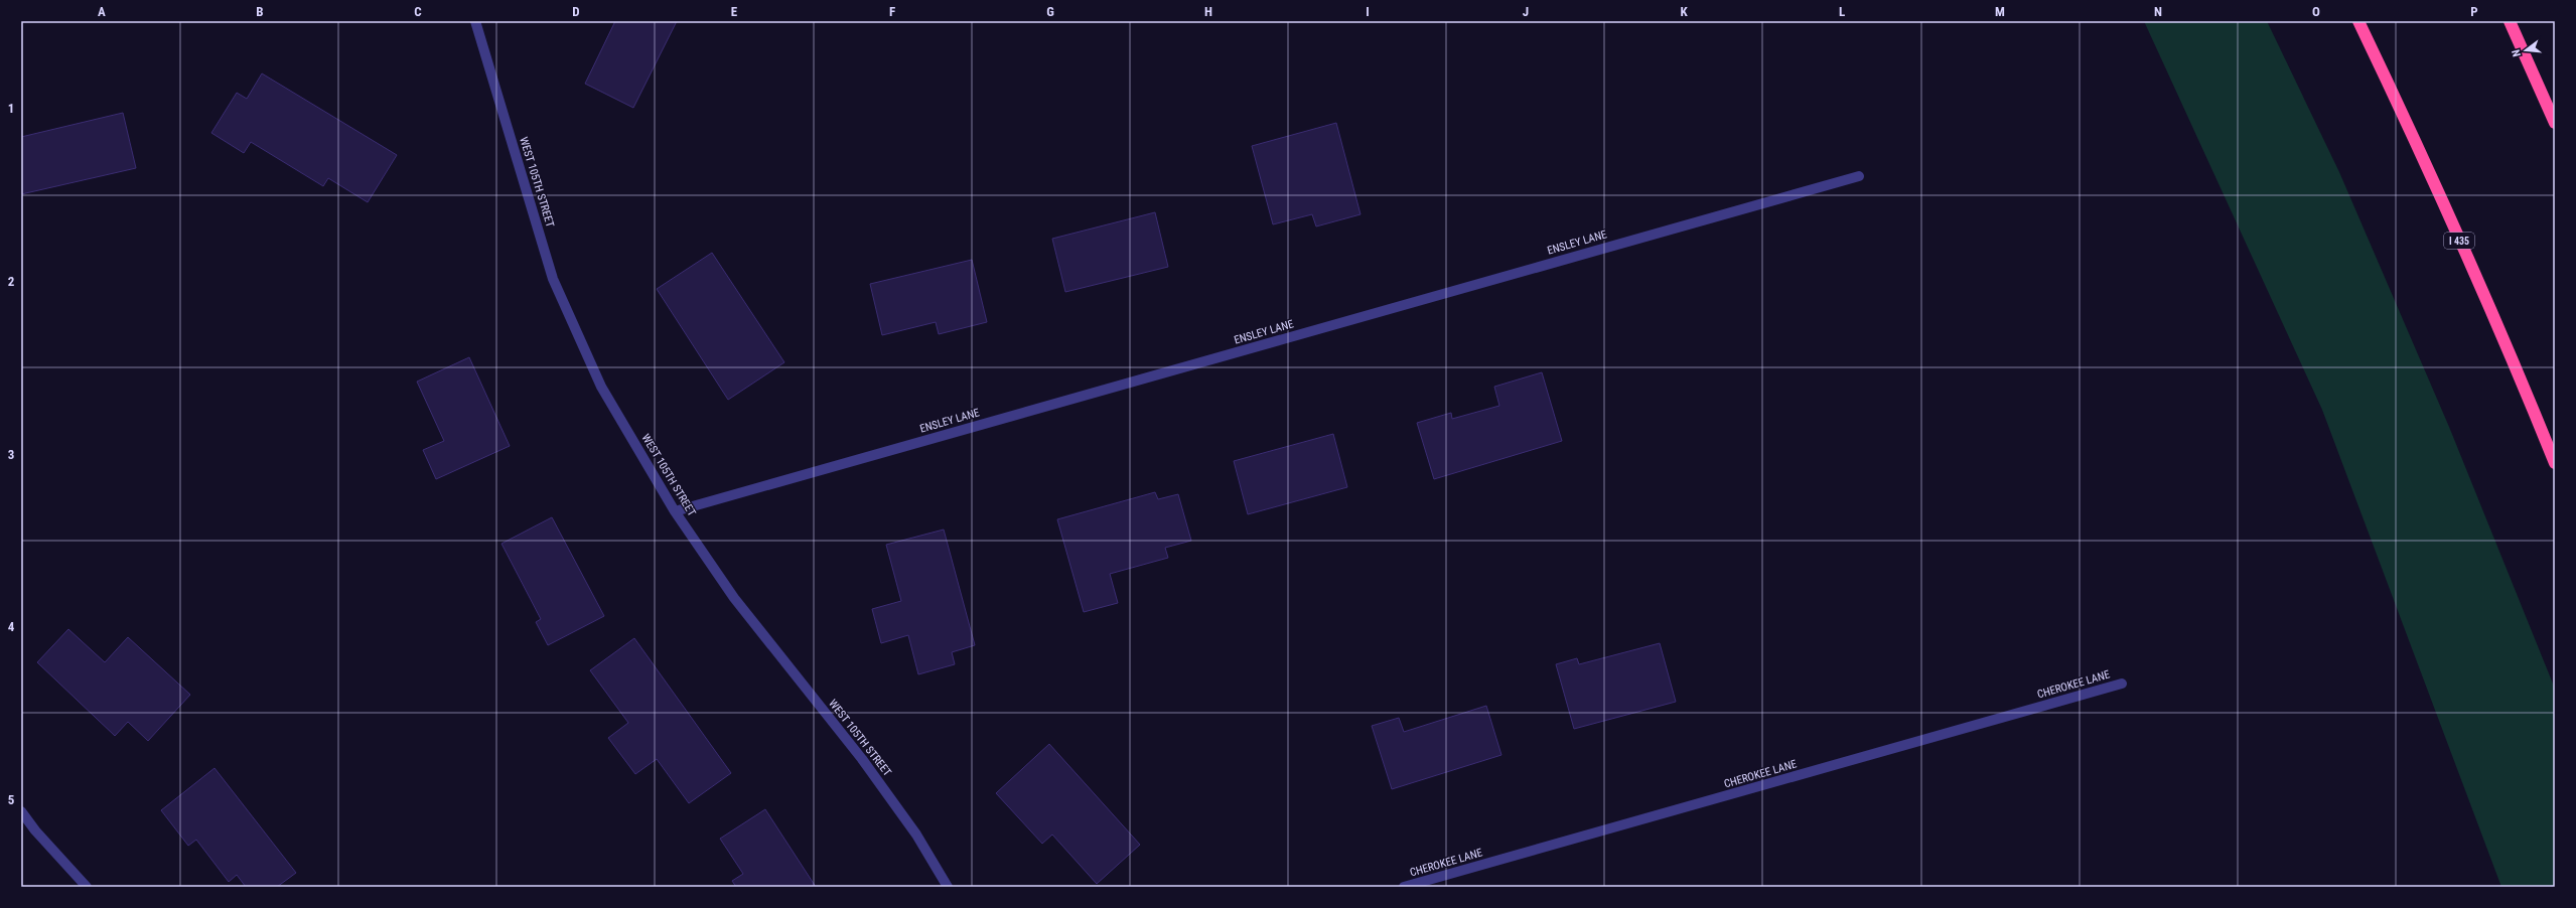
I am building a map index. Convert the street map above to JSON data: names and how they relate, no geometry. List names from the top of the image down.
{
  "streets": {
    "highway": ["I 435"],
    "street": ["WEST 105TH STREET", "ENSLEY LANE", "CHEROKEE LANE"]
  },
  "crossings": [
    ["WEST 105TH STREET", "ENSLEY LANE"]
  ],
  "north": "left",
  "grid": {
    "columns": [
      "A",
      "B",
      "C",
      "D",
      "E",
      "F",
      "G",
      "H",
      "I",
      "J",
      "K",
      "L",
      "M",
      "N",
      "O",
      "P"
    ],
    "rows": [
      "1",
      "2",
      "3",
      "4",
      "5"
    ]
  }
}
